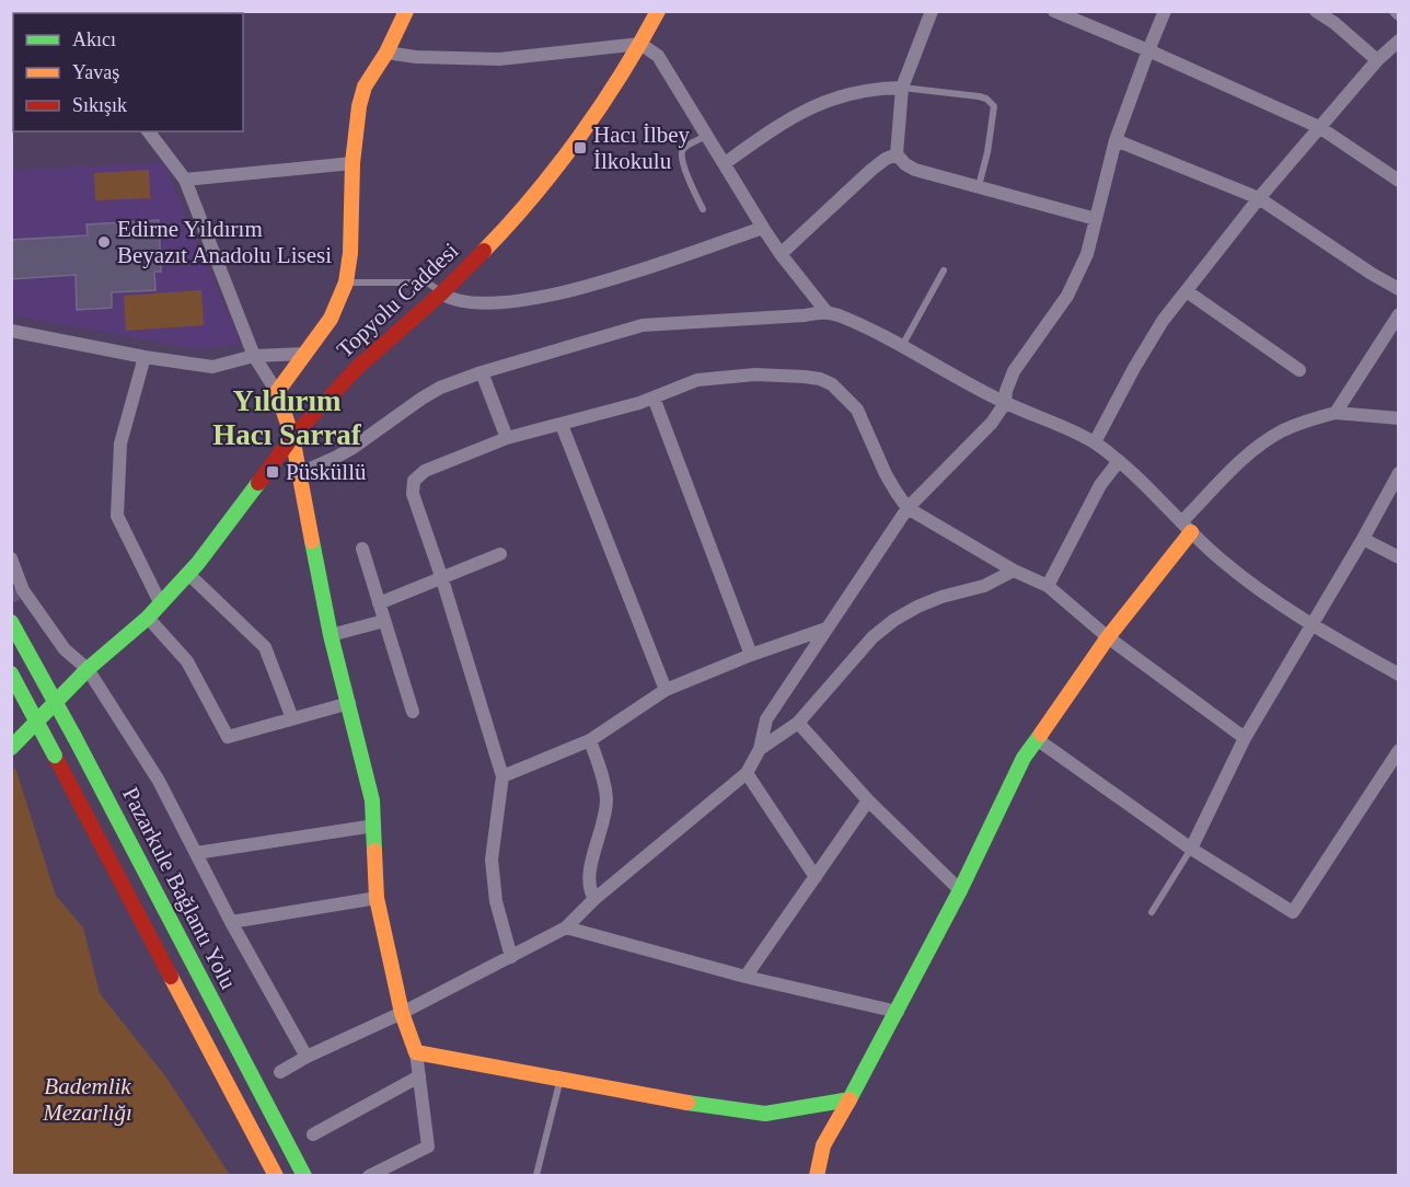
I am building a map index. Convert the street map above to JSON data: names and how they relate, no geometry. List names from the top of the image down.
{
  "streets": {
    "street": ["Topyolu Caddesi", "Pazarkule Bağlantı Yolu"]
  },
  "districts": ["Yıldırım Hacı Sarraf"],
  "parks": ["Bademlik Mezarlığı"],
  "places": {
    "transit": ["Hacı İlbey İlkokulu", "Püsküllü"],
    "other": ["Edirne Yıldırım Beyazıt Anadolu Lisesi"]
  },
  "legend": ["Akıcı", "Yavaş", "Sıkışık"]
}
